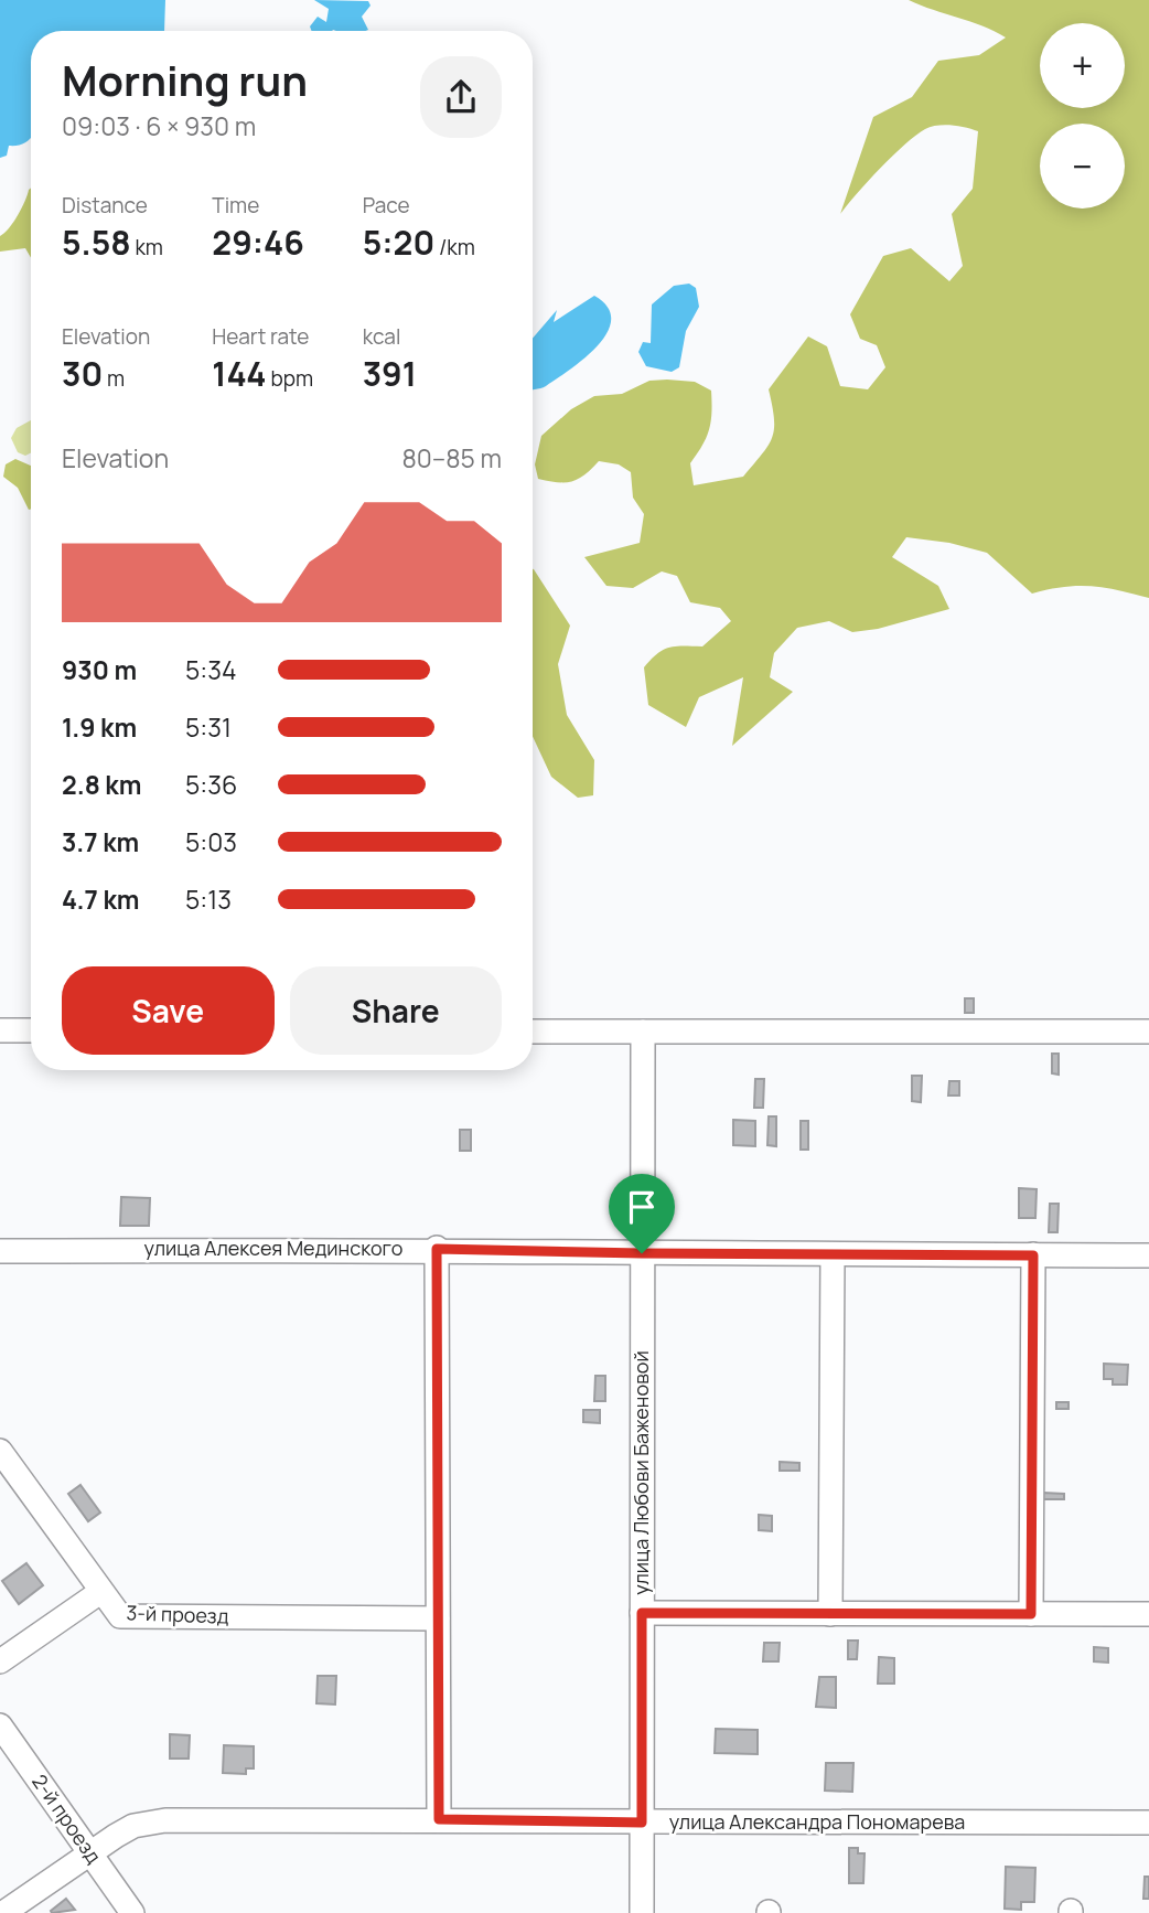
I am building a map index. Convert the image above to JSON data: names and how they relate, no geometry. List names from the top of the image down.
{
  "streets": {
    "street": [
      "улица Алексея Мединского",
      "улица Любови Баженовой",
      "3-й проезд",
      "2-й проезд",
      "улица Александра Пономарева"
    ]
  },
  "crossings": [
    ["улица Алексея Мединского", "улица Любови Баженовой"],
    ["улица Любови Баженовой", "улица Александра Пономарева"],
    ["2-й проезд", "улица Александра Пономарева"]
  ],
  "page": {
    "map_buttons": ["+", "−"],
    "heading": ["Morning run", "09:03 · 6 × 930 m"],
    "stats": [
      ["Distance", "5.58 km"],
      ["Time", "29:46"],
      ["Pace", "5:20 /km"],
      ["Elevation", "30 m"],
      ["Heart rate", "144 bpm"],
      ["kcal", "391"]
    ],
    "chart": ["Elevation", "80–85 m"],
    "list": [
      {
        "name": "930 m",
        "note": "5:34"
      },
      {
        "name": "1.9 km",
        "note": "5:31"
      },
      {
        "name": "2.8 km",
        "note": "5:36"
      },
      {
        "name": "3.7 km",
        "note": "5:03"
      },
      {
        "name": "4.7 km",
        "note": "5:13"
      }
    ],
    "buttons": ["Save", "Share"]
  }
}
